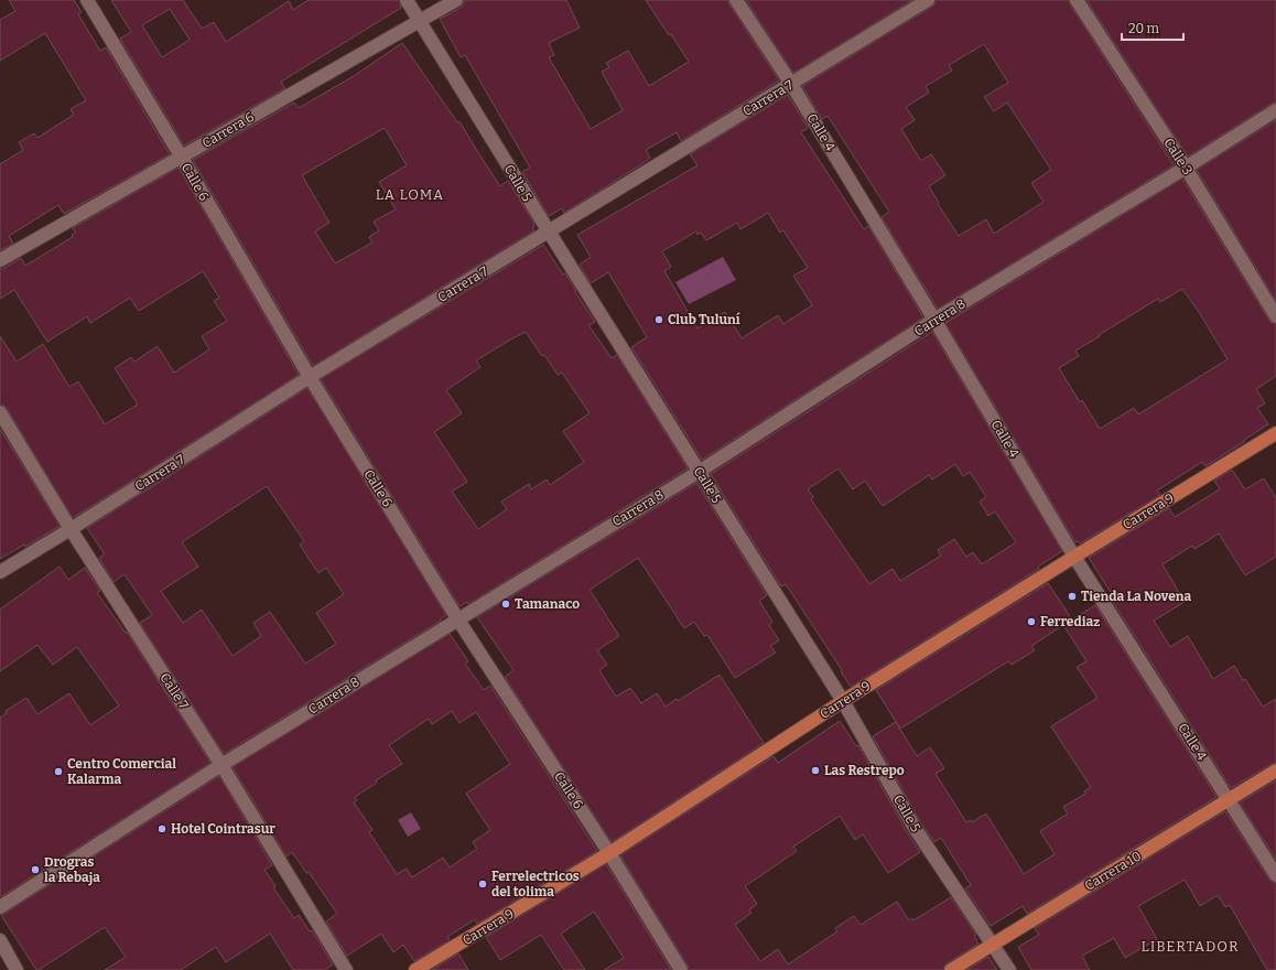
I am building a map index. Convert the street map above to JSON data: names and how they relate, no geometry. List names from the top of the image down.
{
  "streets": {
    "main road": ["Carrera 9", "Carrera 10"],
    "street": [
      "Carrera 7",
      "Carrera 6",
      "Calle 4",
      "Calle 3",
      "Calle 6",
      "Calle 5",
      "Carrera 8",
      "Calle 7"
    ]
  },
  "crossings": [
    ["Carrera 7", "Calle 4"],
    ["Carrera 7", "Calle 6"],
    ["Carrera 7", "Calle 5"],
    ["Carrera 7", "Calle 7"],
    ["Carrera 6", "Calle 6"],
    ["Carrera 6", "Calle 5"],
    ["Calle 4", "Carrera 8"],
    ["Calle 4", "Carrera 9"],
    ["Calle 4", "Carrera 10"],
    ["Calle 3", "Carrera 8"],
    ["Calle 6", "Carrera 8"],
    ["Calle 6", "Carrera 9"],
    ["Calle 5", "Carrera 8"],
    ["Calle 5", "Carrera 9"],
    ["Calle 5", "Carrera 10"],
    ["Carrera 8", "Calle 7"]
  ],
  "districts": ["LA LOMA", "LIBERTADOR"],
  "places": [
    "Club Tuluní",
    "Tienda La Novena",
    "Tamanaco",
    "Ferrediaz",
    "Las Restrepo",
    "Centro Comercial Kalarma",
    "Hotel Cointrasur",
    "Drogras la Rebaja",
    "Ferrelectricos del tolima"
  ],
  "scale_bar": "20 m"
}
